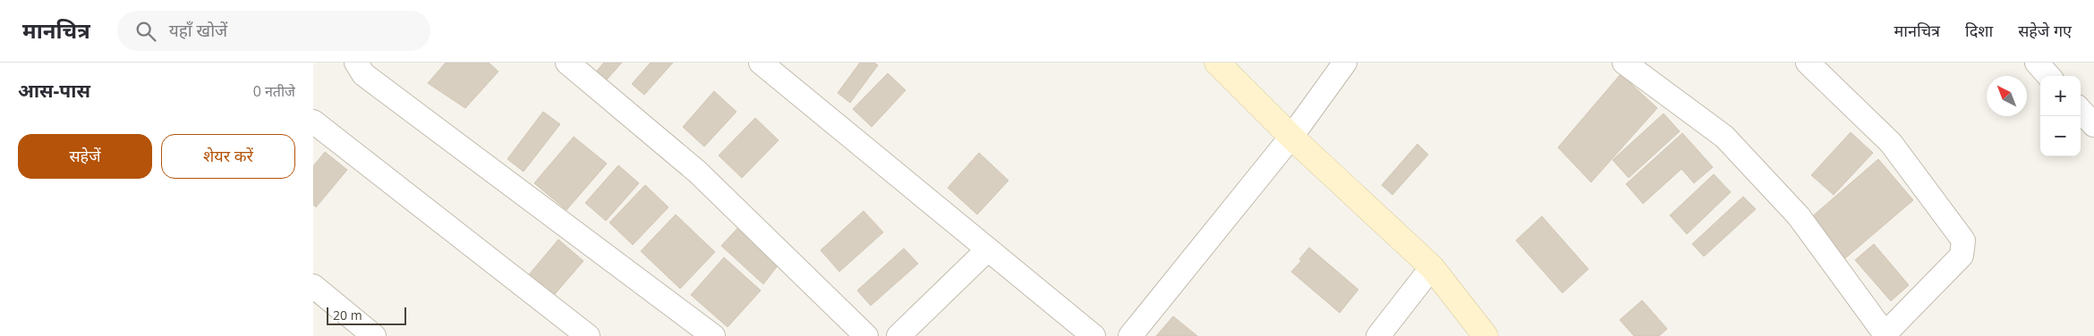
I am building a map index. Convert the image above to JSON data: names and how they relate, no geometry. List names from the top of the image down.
{
  "scale_bar": "20 m",
  "north": "top left",
  "page": {
    "header": "मानचित्र",
    "search": "यहाँ खोजें",
    "nav": ["मानचित्र", "दिशा", "सहेजे गए"],
    "heading": ["आस-पास", "0 नतीजे"],
    "map_buttons": ["+", "−"],
    "buttons": ["सहेजें", "शेयर करें"],
    "scale": "20 m"
  }
}
